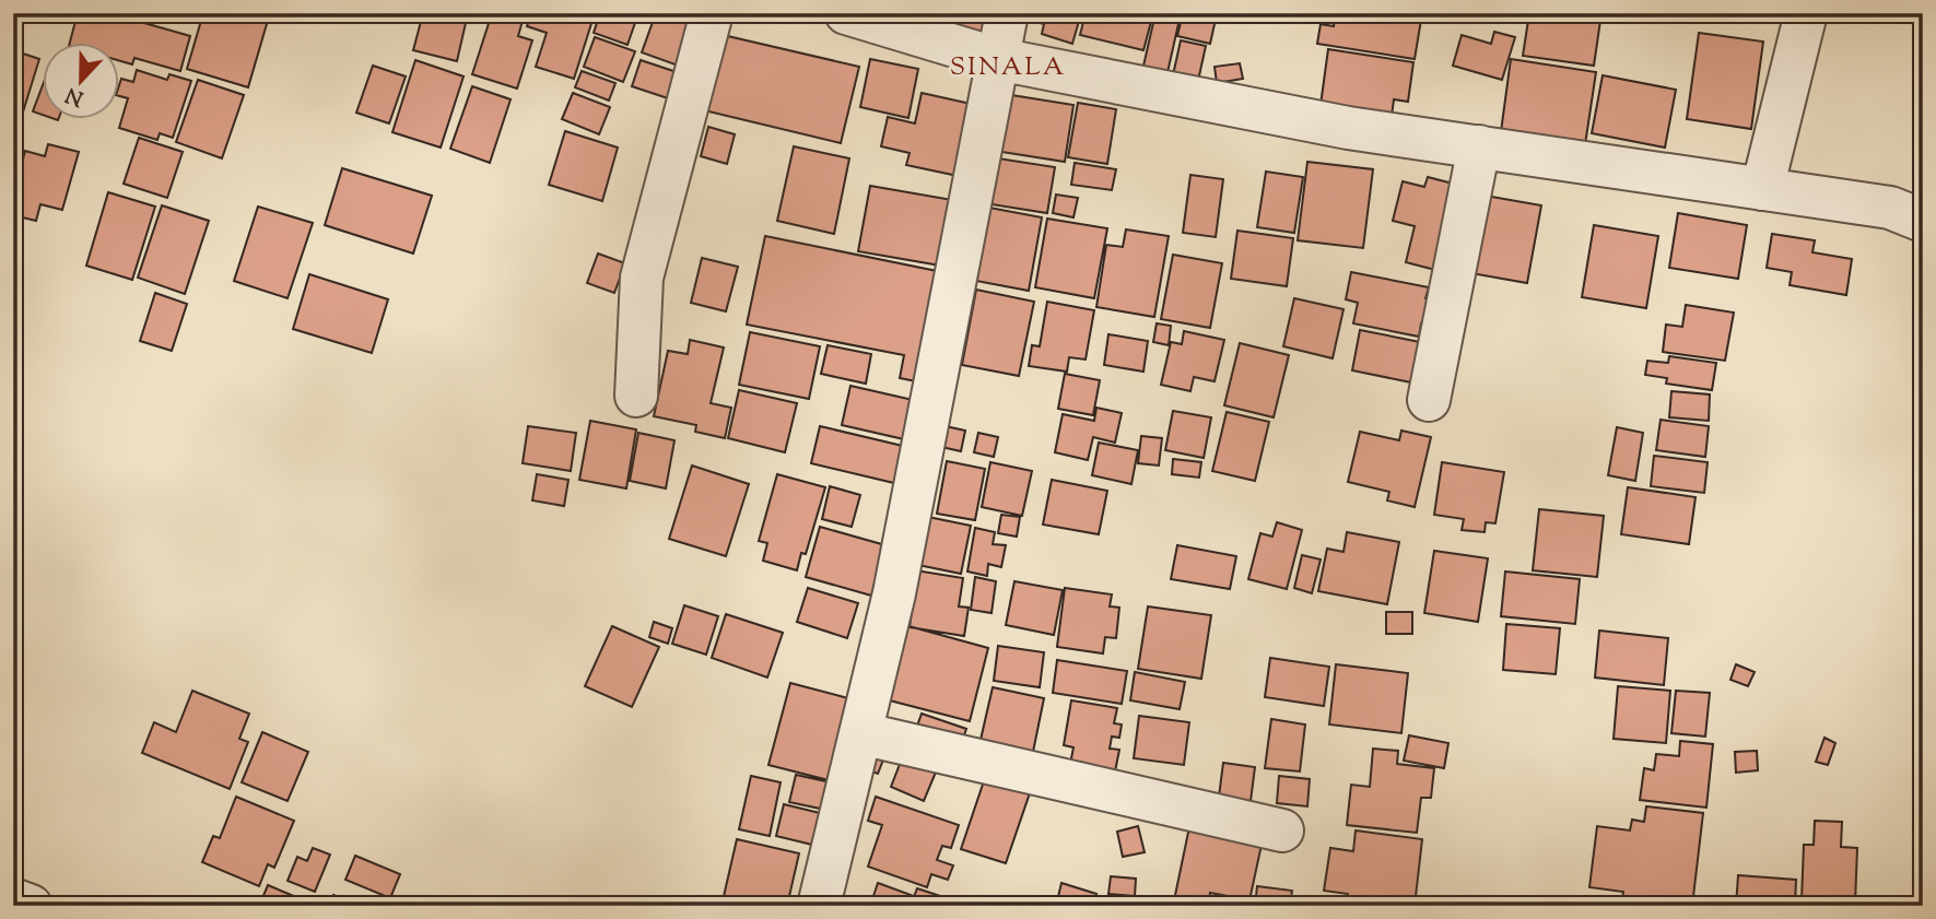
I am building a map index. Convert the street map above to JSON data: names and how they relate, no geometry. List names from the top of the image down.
{
  "districts": ["SINALA"],
  "north": "bottom"
}
